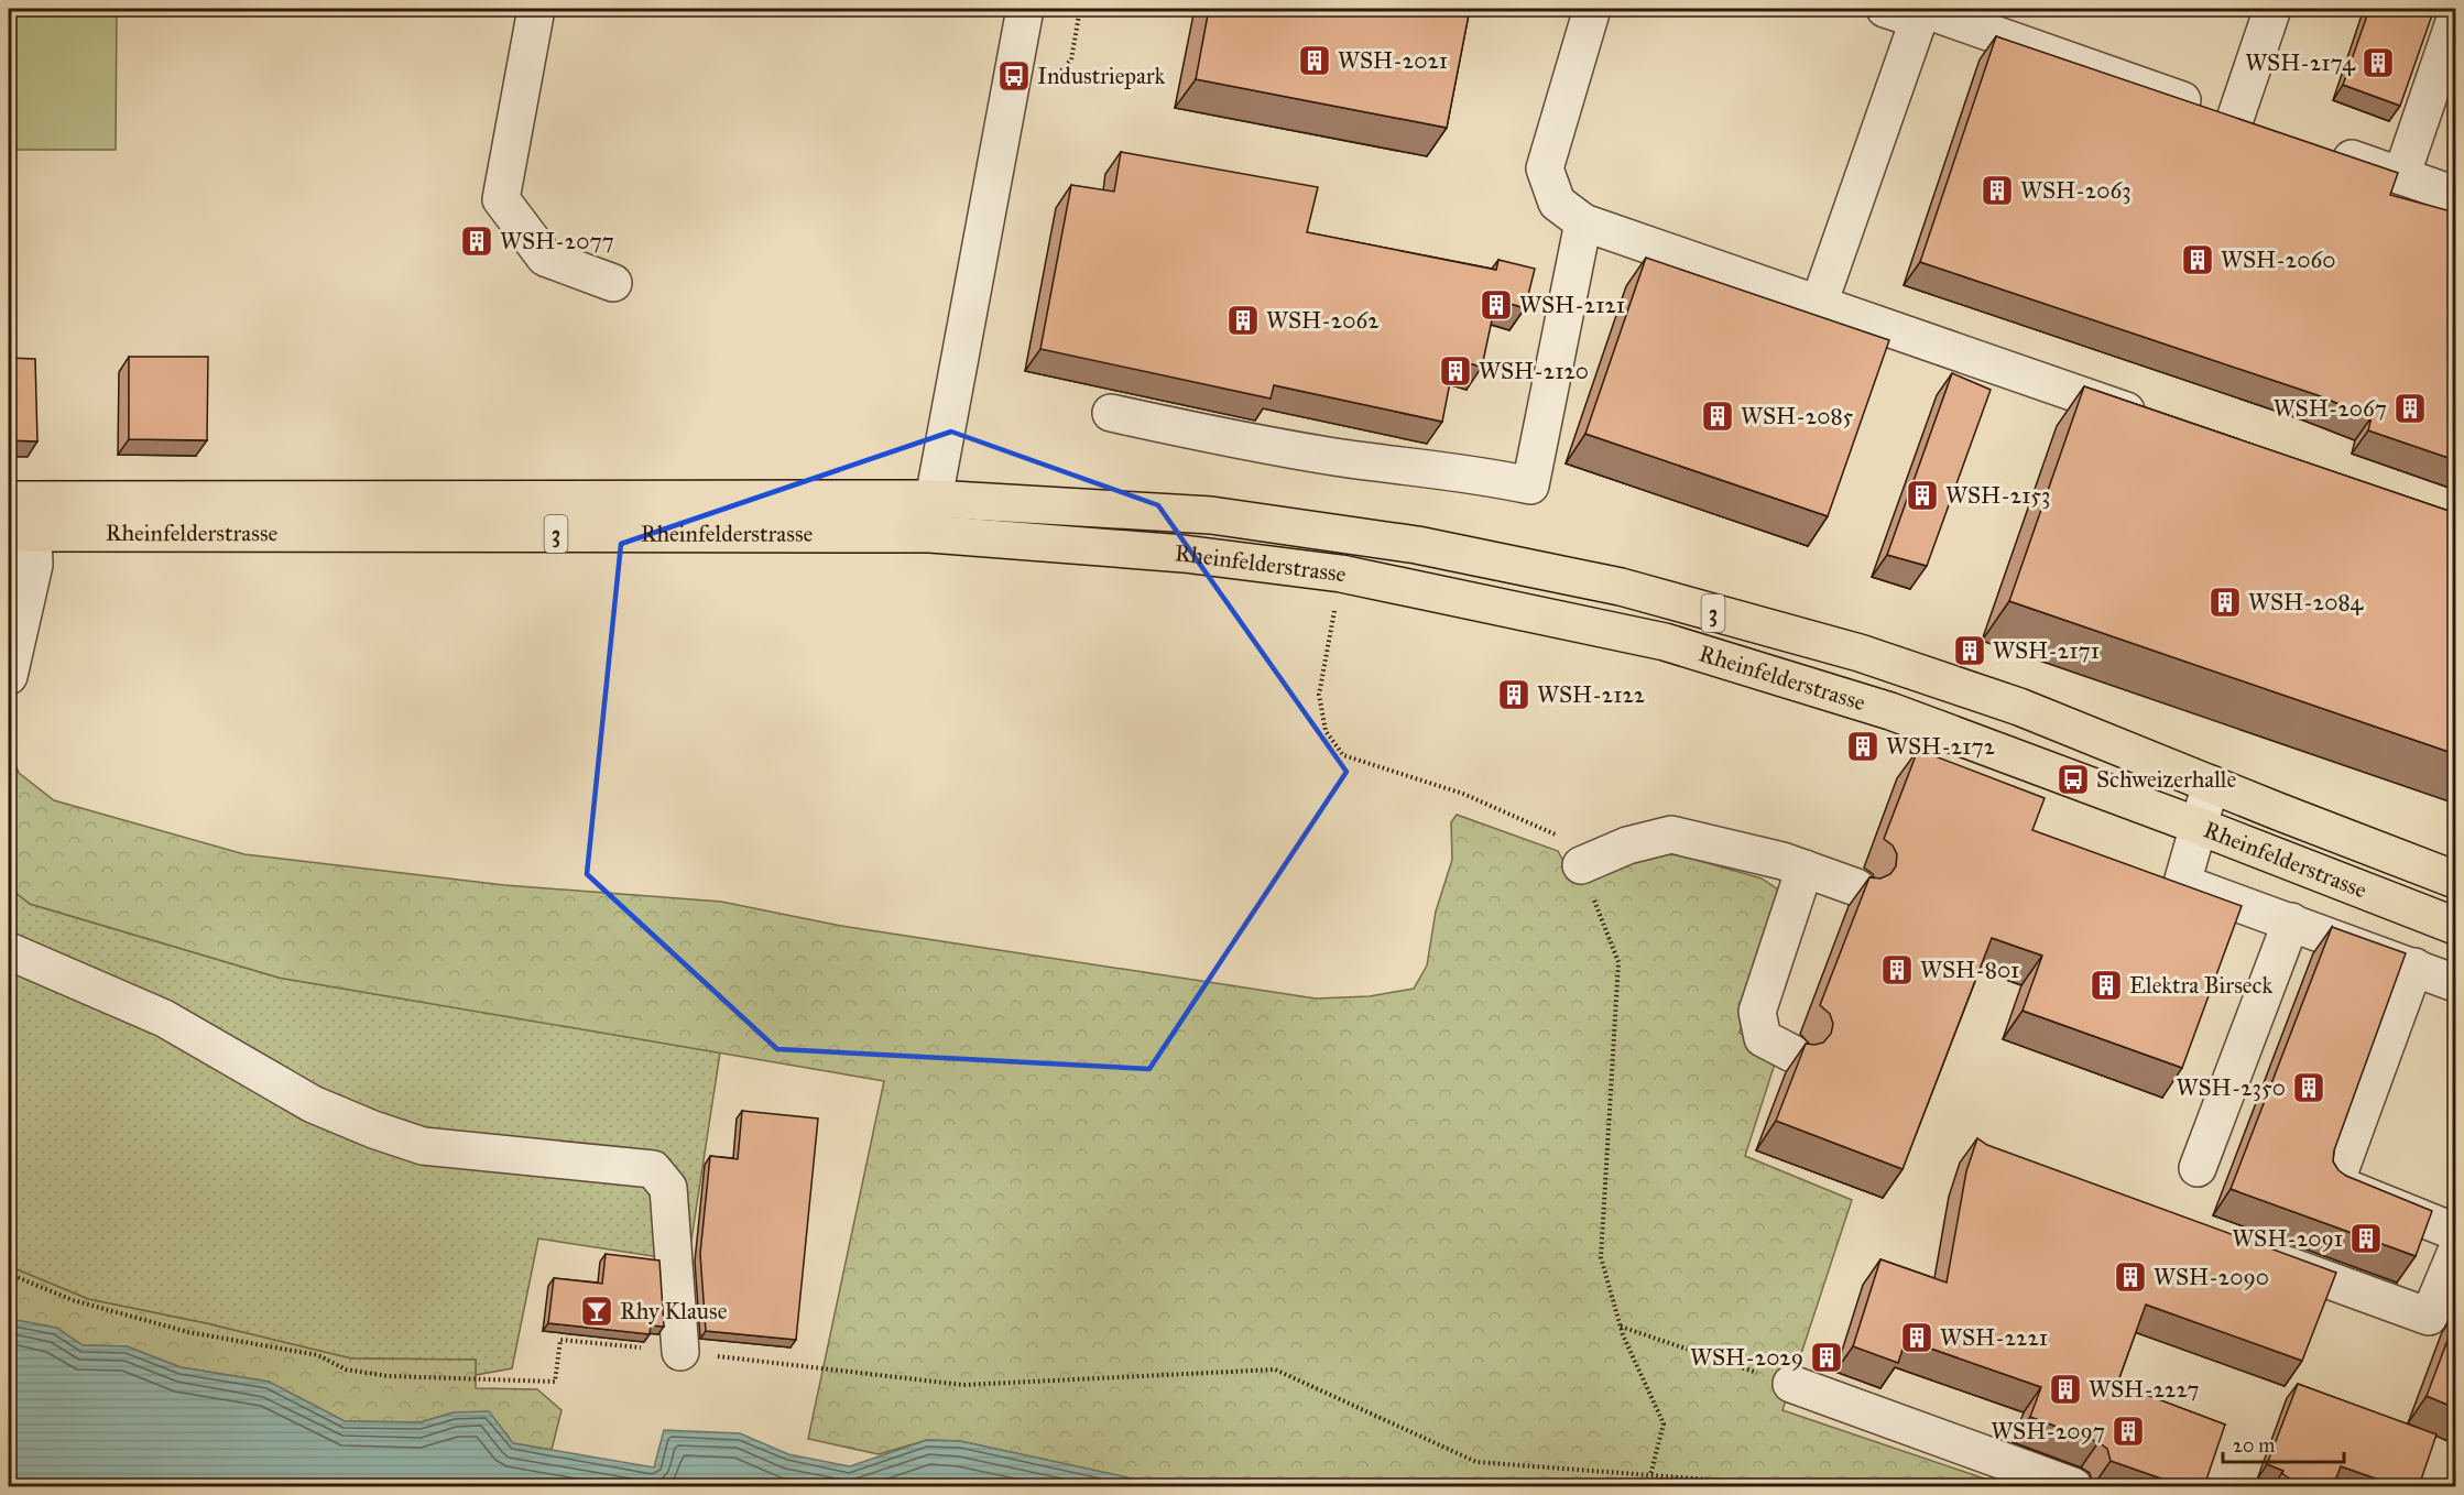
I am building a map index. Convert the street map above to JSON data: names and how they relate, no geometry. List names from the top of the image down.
{
  "streets": {
    "main road": ["Rheinfelderstrasse", "3"]
  },
  "places": {
    "building": [
      "WSH-2021",
      "WSH-2174",
      "WSH-2063",
      "WSH-2077",
      "WSH-2060",
      "WSH-2121",
      "WSH-2062",
      "WSH-2120",
      "WSH-2067",
      "WSH-2085",
      "WSH-2153",
      "WSH-2084",
      "WSH-2171",
      "WSH-2122",
      "WSH-2172",
      "WSH-801",
      "Elektra Birseck",
      "WSH-2350",
      "WSH-2091",
      "WSH-2090",
      "WSH-2221",
      "WSH-2029",
      "WSH-2227",
      "WSH-2097"
    ],
    "bus stop": ["Industriepark", "Schweizerhalle"],
    "bar": ["Rhy Klause"]
  },
  "scale_bar": "20 m"
}
